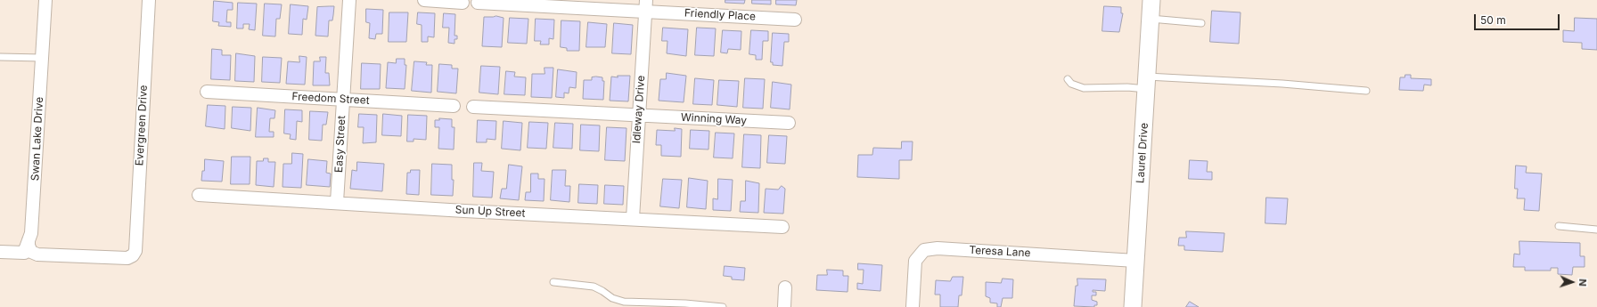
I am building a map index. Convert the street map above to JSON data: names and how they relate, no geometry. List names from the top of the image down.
{
  "streets": {
    "street": [
      "Friendly Place",
      "Freedom Street",
      "Idleway Drive",
      "Winning Way",
      "Evergreen Drive",
      "Swan Lake Drive",
      "Easy Street",
      "Laurel Drive",
      "Sun Up Street",
      "Teresa Lane"
    ]
  },
  "crossings": [
    ["Friendly Place", "Idleway Drive"],
    ["Freedom Street", "Easy Street"],
    ["Idleway Drive", "Winning Way"],
    ["Idleway Drive", "Sun Up Street"],
    ["Evergreen Drive", "Swan Lake Drive"],
    ["Easy Street", "Sun Up Street"],
    ["Laurel Drive", "Teresa Lane"]
  ],
  "scale_bar": "50 m",
  "north": "right"
}
